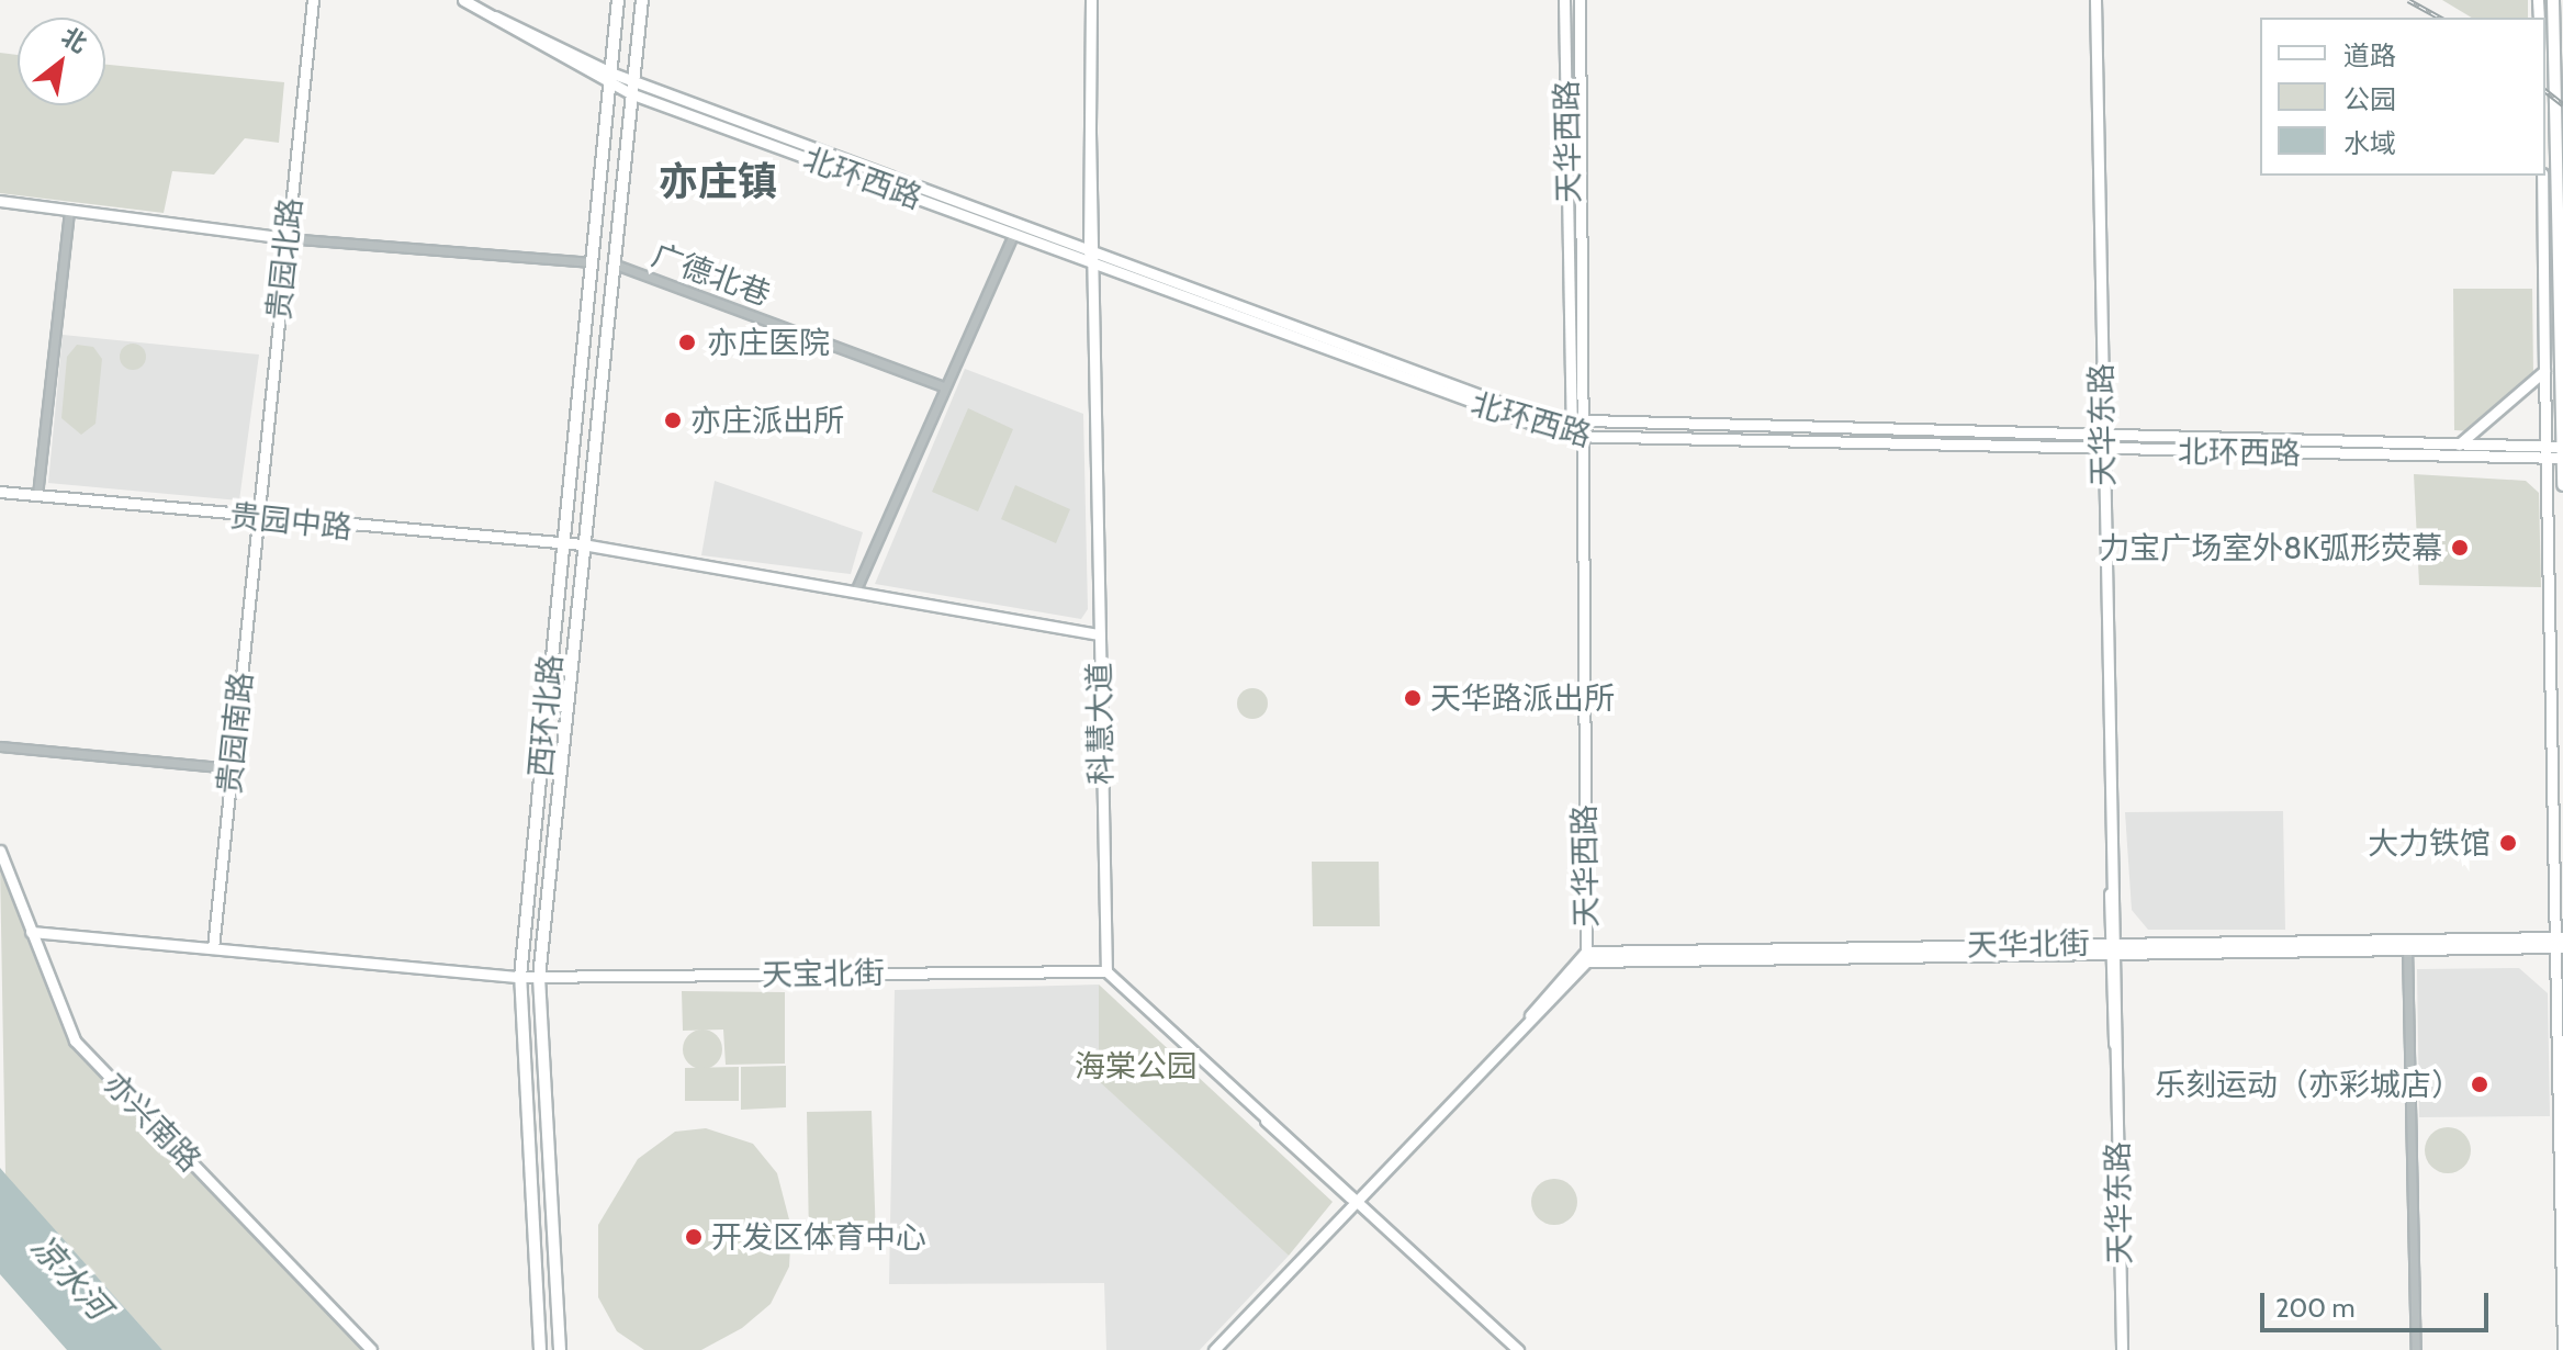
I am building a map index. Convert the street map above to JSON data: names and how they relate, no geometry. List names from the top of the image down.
{
  "streets": {
    "main road": ["西环北路"],
    "street": [
      "天华西路",
      "北环西路",
      "贵园北路",
      "广德北巷",
      "天华东路",
      "贵园中路",
      "科慧大道",
      "贵园南路",
      "天华北街",
      "天宝北街",
      "亦兴南路"
    ]
  },
  "crossings": [
    ["天华西路", "北环西路"],
    ["天华西路", "天华北街"],
    ["北环西路", "天华东路"],
    ["北环西路", "西环北路"],
    ["北环西路", "科慧大道"],
    ["贵园北路", "贵园中路"],
    ["贵园北路", "贵园南路"],
    ["广德北巷", "西环北路"],
    ["天华东路", "天华北街"],
    ["贵园中路", "西环北路"],
    ["贵园中路", "科慧大道"],
    ["贵园中路", "贵园南路"],
    ["西环北路", "天宝北街"],
    ["科慧大道", "天宝北街"],
    ["贵园南路", "天宝北街"],
    ["天宝北街", "亦兴南路"]
  ],
  "districts": ["亦庄镇"],
  "water": ["凉水河"],
  "parks": ["海棠公园"],
  "places": [
    "亦庄医院",
    "亦庄派出所",
    "力宝广场室外8K弧形荧幕",
    "天华路派出所",
    "大力铁馆",
    "乐刻运动（亦彩城店）",
    "开发区体育中心"
  ],
  "legend": ["道路", "公园", "水域"],
  "scale_bar": "200 m",
  "north": "top right"
}
